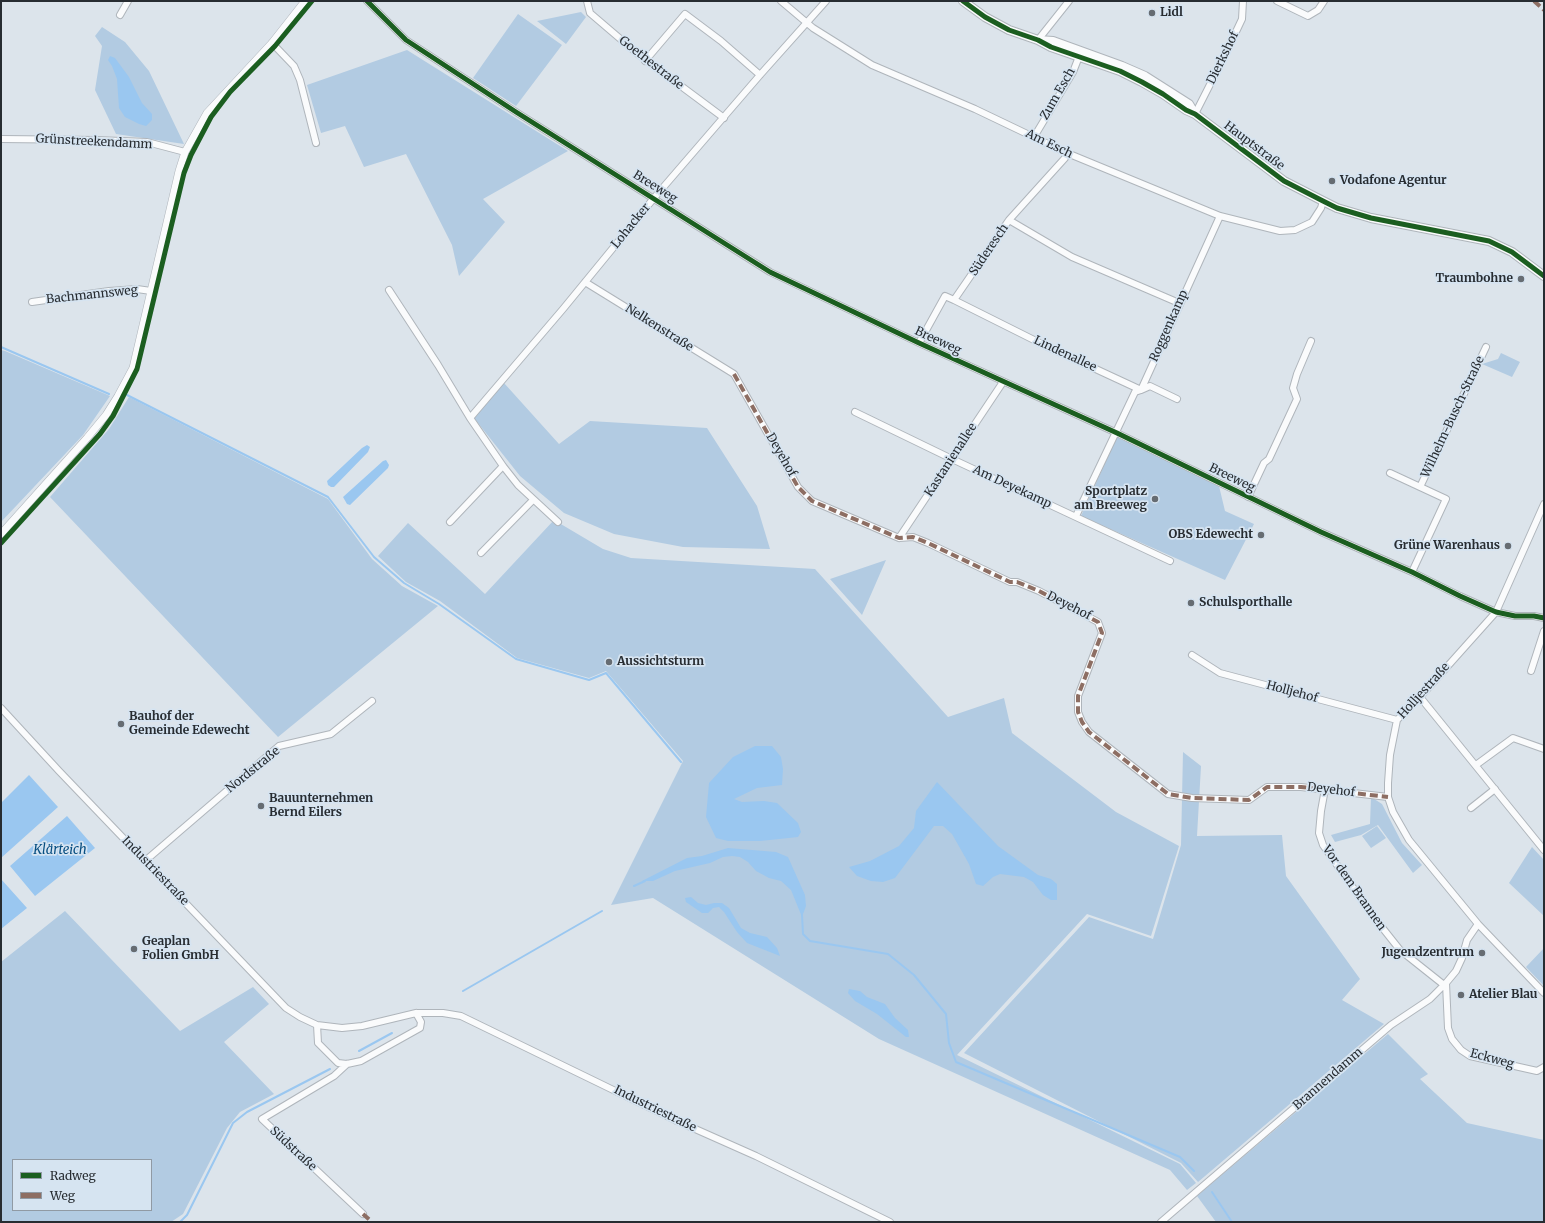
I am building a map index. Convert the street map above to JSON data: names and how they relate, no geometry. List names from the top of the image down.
{
  "streets": {
    "main road": ["Hauptstraße"],
    "street": [
      "Dierkshof",
      "Goethestraße",
      "Zum Esch",
      "Grünstreekendamm",
      "Am Esch",
      "Breeweg",
      "Lohacker",
      "Süderesch",
      "Bachmannsweg",
      "Roggenkamp",
      "Nelkenstraße",
      "Lindenallee",
      "Wilhelm-Busch-Straße",
      "Deyehof",
      "Kastanienallee",
      "Am Deyekamp",
      "Holljestraße",
      "Holljehof",
      "Nordstraße",
      "Industriestraße",
      "Vor dem Brannen",
      "Eckweg",
      "Brannendamm",
      "Südstraße"
    ]
  },
  "crossings": [
    ["Dierkshof", "Hauptstraße"],
    ["Goethestraße", "Lohacker"],
    ["Zum Esch", "Am Esch"],
    ["Zum Esch", "Hauptstraße"],
    ["Grünstreekendamm", "Bachmannsweg"],
    ["Am Esch", "Hauptstraße"],
    ["Am Esch", "Lohacker"],
    ["Am Esch", "Süderesch"],
    ["Am Esch", "Roggenkamp"],
    ["Breeweg", "Lohacker"],
    ["Breeweg", "Roggenkamp"],
    ["Breeweg", "Kastanienallee"],
    ["Breeweg", "Holljestraße"],
    ["Lohacker", "Nelkenstraße"],
    ["Süderesch", "Lindenallee"],
    ["Roggenkamp", "Lindenallee"],
    ["Roggenkamp", "Am Deyekamp"],
    ["Nelkenstraße", "Deyehof"],
    ["Deyehof", "Kastanienallee"],
    ["Deyehof", "Holljestraße"],
    ["Deyehof", "Vor dem Brannen"],
    ["Kastanienallee", "Am Deyekamp"],
    ["Holljestraße", "Holljehof"],
    ["Holljestraße", "Brannendamm"],
    ["Nordstraße", "Industriestraße"],
    ["Vor dem Brannen", "Eckweg"],
    ["Vor dem Brannen", "Brannendamm"],
    ["Eckweg", "Brannendamm"]
  ],
  "water": ["Klärteich"],
  "places": [
    "Lidl",
    "Vodafone Agentur",
    "Traumbohne",
    "Sportplatz am Breeweg",
    "OBS Edewecht",
    "Grüne Warenhaus",
    "Schulsporthalle",
    "Aussichtsturm",
    "Bauhof der Gemeinde Edewecht",
    "Bauunternehmen Bernd Eilers",
    "Geaplan Folien GmbH",
    "Jugendzentrum",
    "Atelier Blau"
  ],
  "legend": ["Radweg", "Weg"]
}
